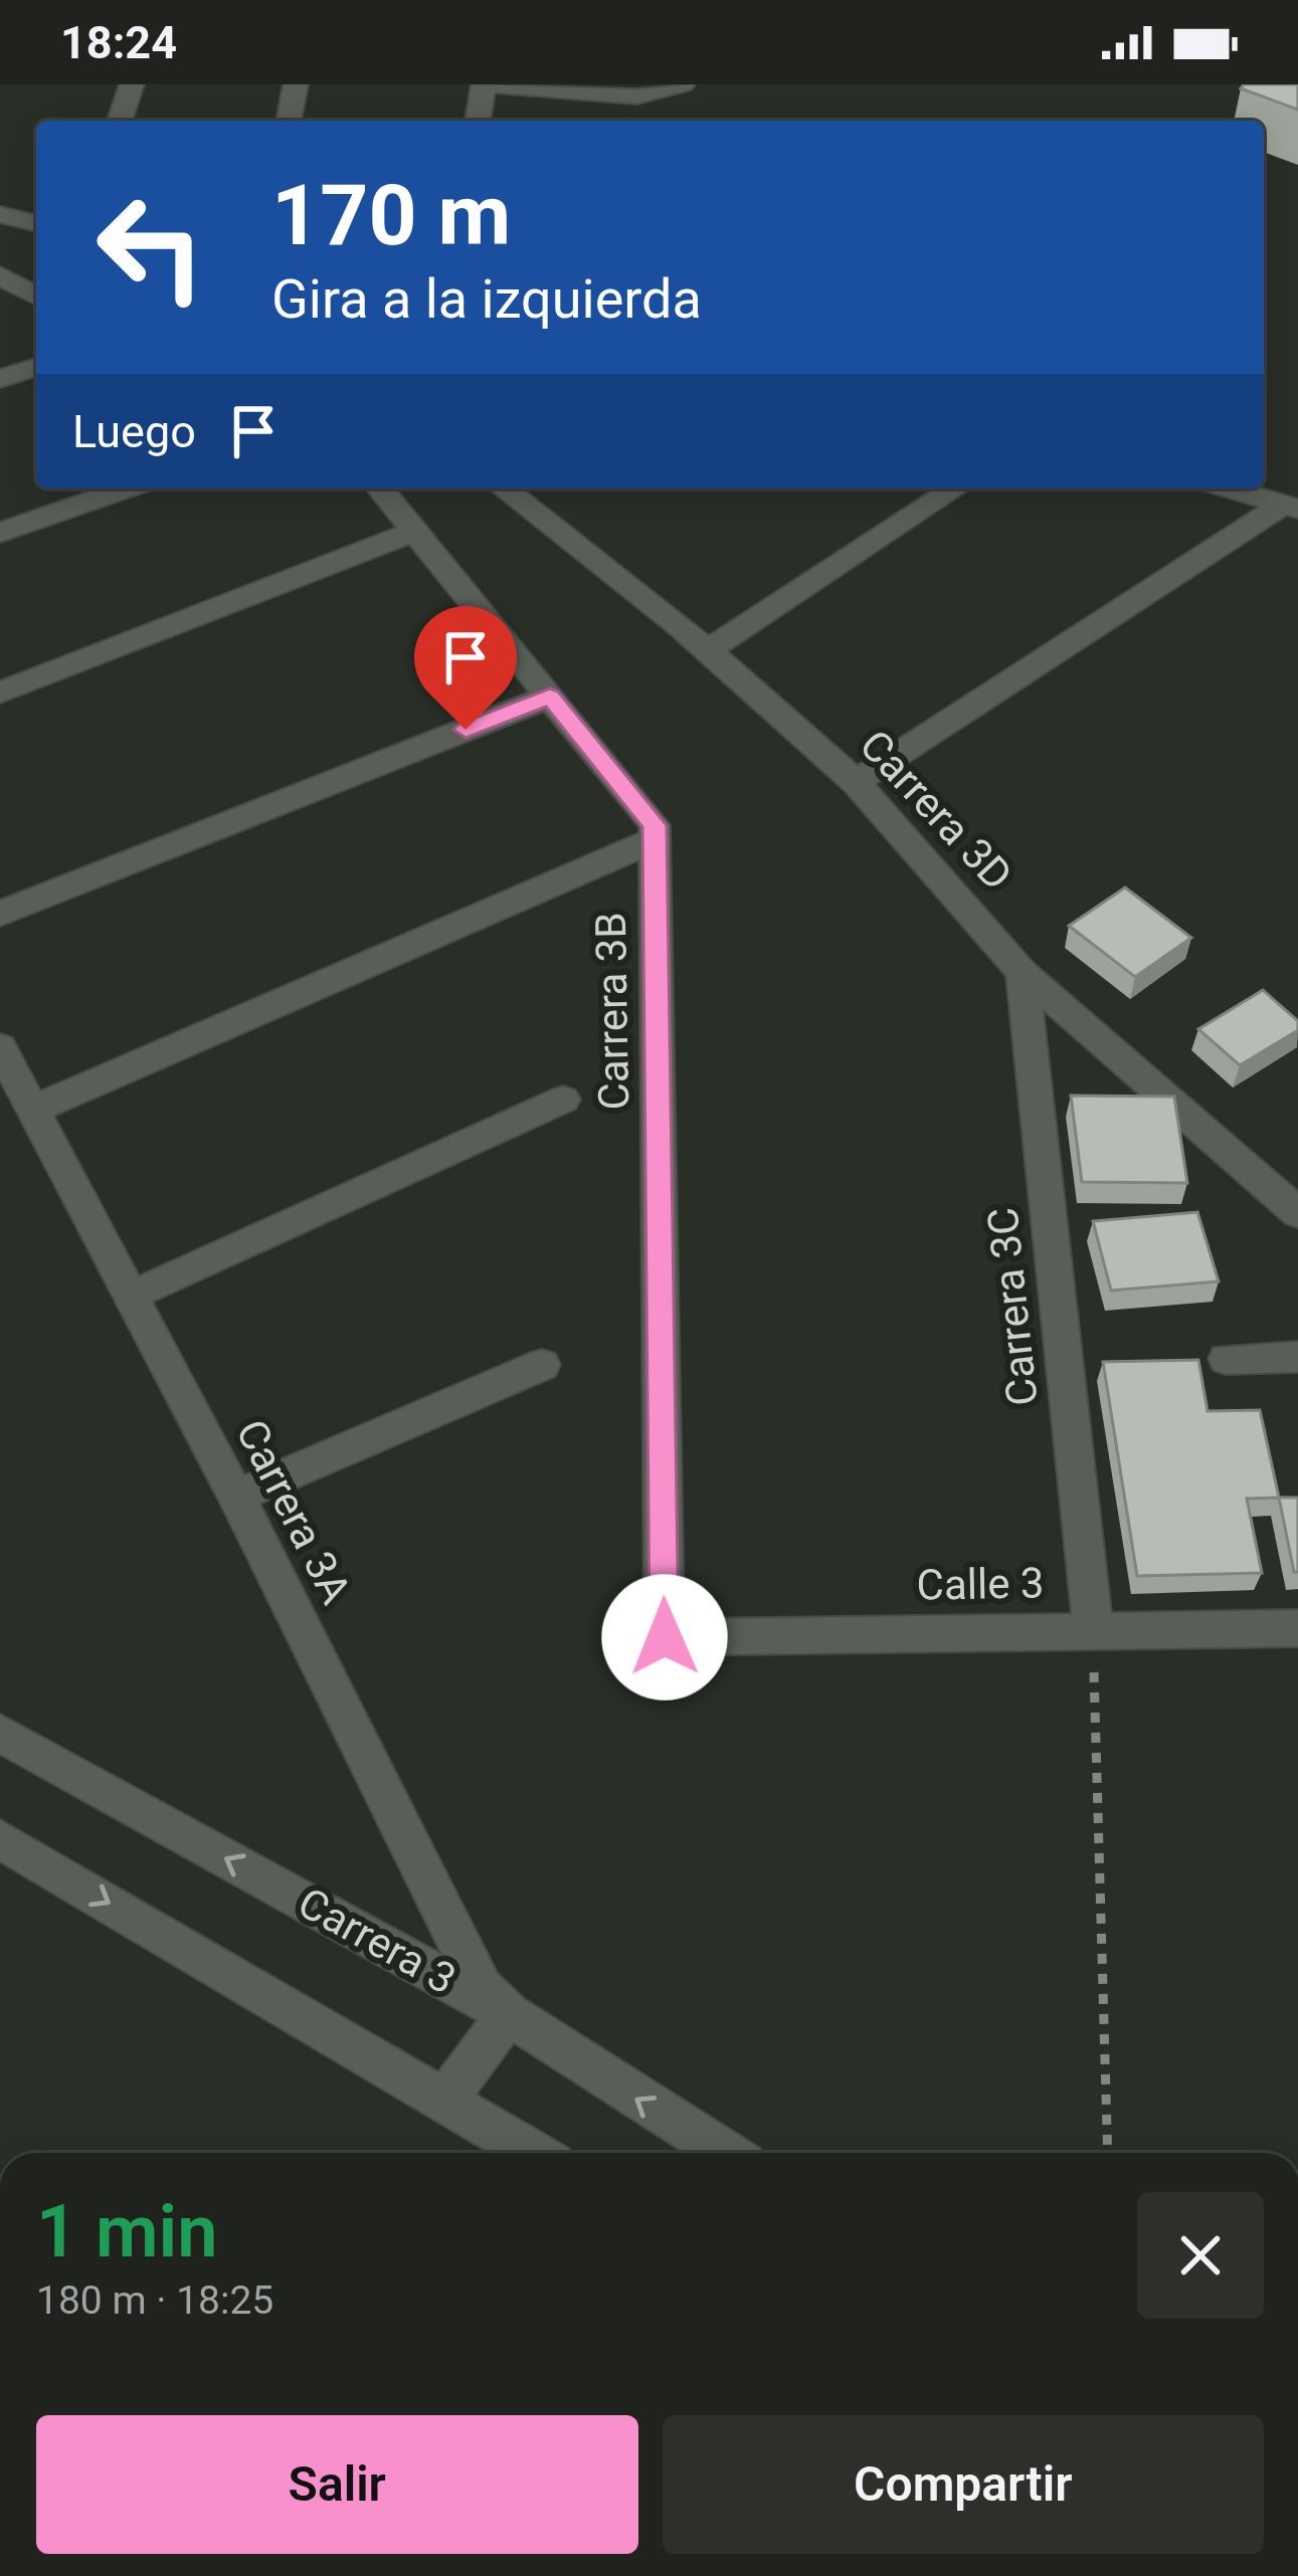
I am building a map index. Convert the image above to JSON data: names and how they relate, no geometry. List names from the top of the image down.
{
  "streets": {
    "street": [
      "Carrera 3D",
      "Carrera 3B",
      "Carrera 3C",
      "Carrera 3A",
      "Calle 3",
      "Carrera 3"
    ]
  },
  "crossings": [
    ["Carrera 3D", "Carrera 3C"],
    ["Carrera 3B", "Calle 3"],
    ["Carrera 3C", "Calle 3"],
    ["Carrera 3A", "Carrera 3"]
  ],
  "page": {
    "status": "18:24",
    "turn": ["170 m", "Gira a la izquierda"],
    "then": "Luego",
    "heading": ["1 min", "180 m · 18:25"],
    "buttons": ["Salir", "Compartir"]
  }
}
